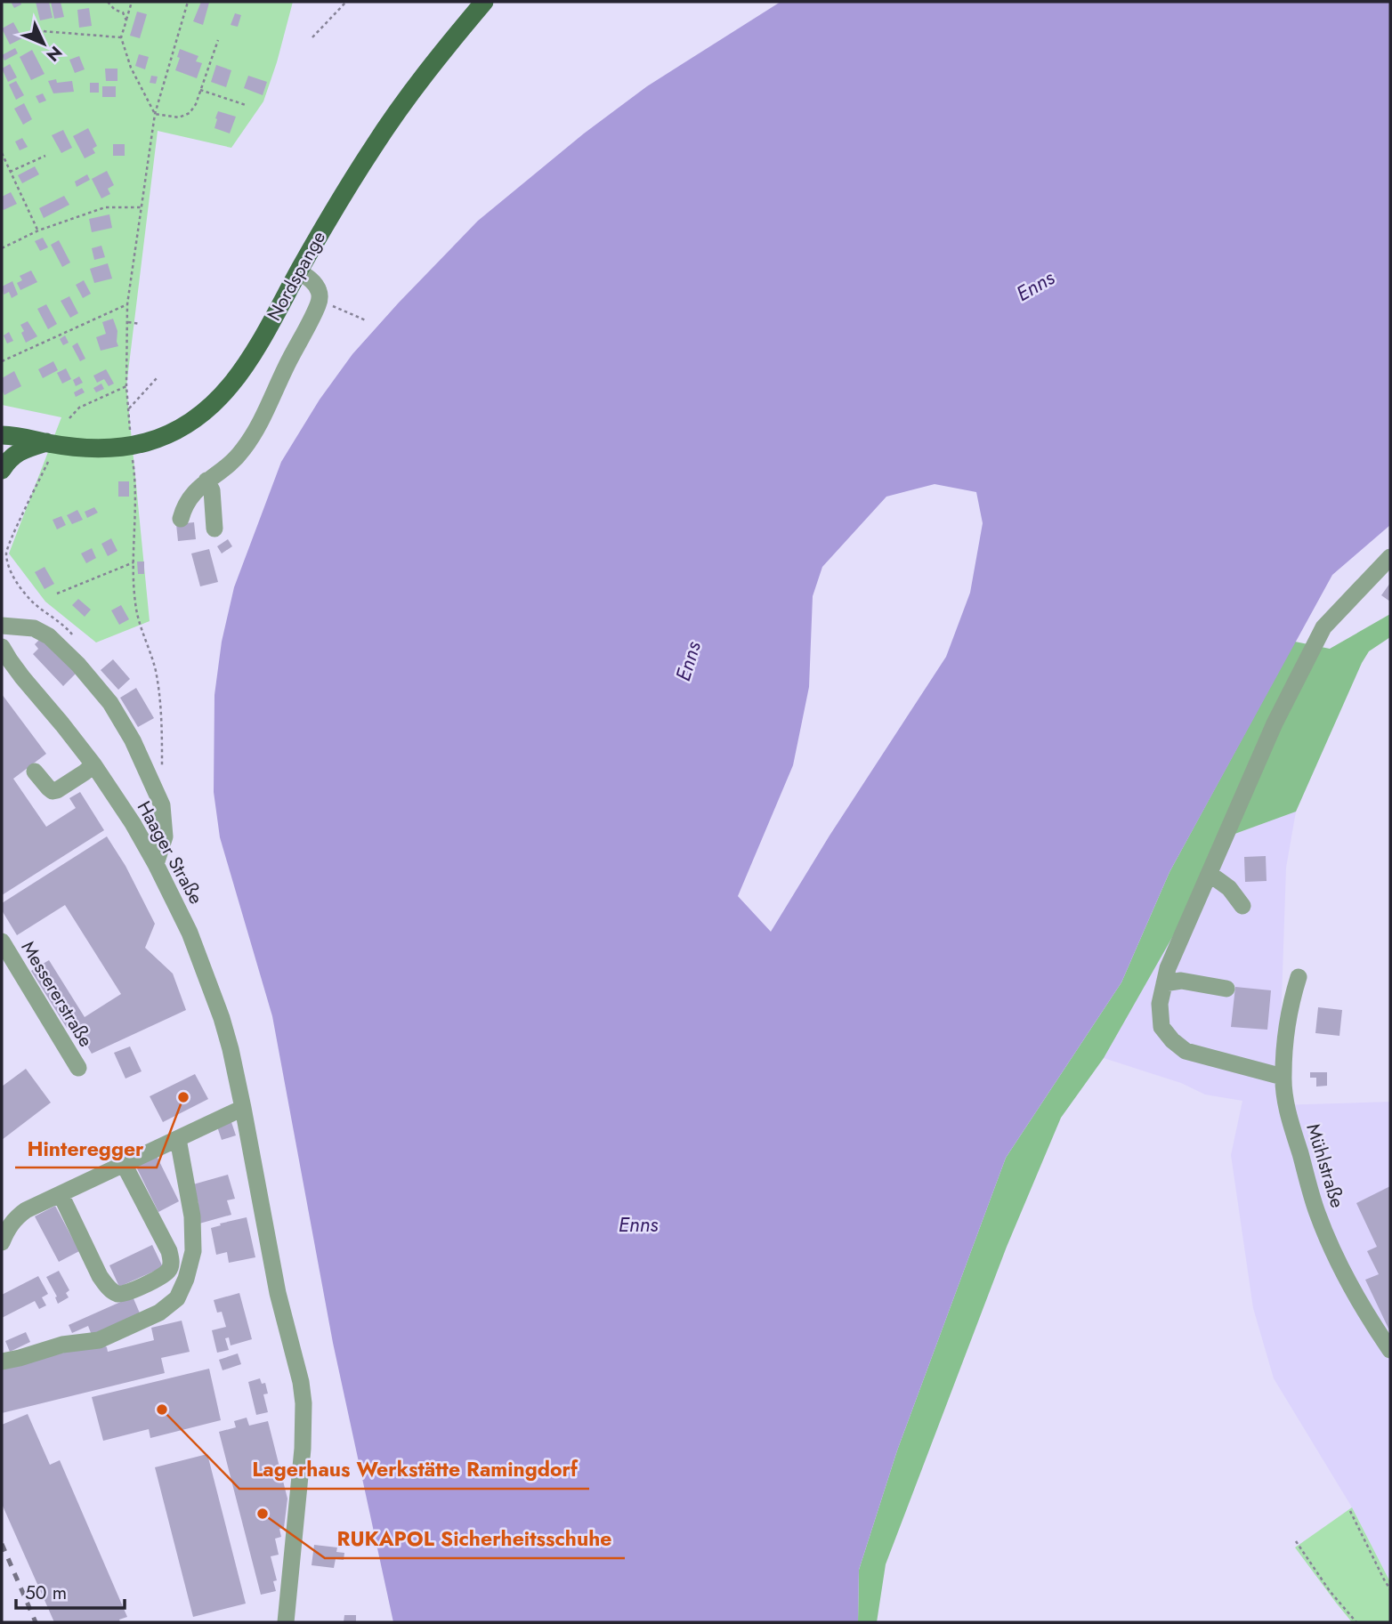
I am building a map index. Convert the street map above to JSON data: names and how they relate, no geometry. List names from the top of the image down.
{
  "streets": {
    "main road": ["Nordspange"],
    "street": ["Haager Straße", "Messererstraße", "Mühlstraße"]
  },
  "water": ["Enns"],
  "places": ["Hinteregger", "Lagerhaus Werkstätte Ramingdorf", "RUKAPOL Sicherheitsschuhe"],
  "scale_bar": "50 m",
  "north": "bottom right"
}
